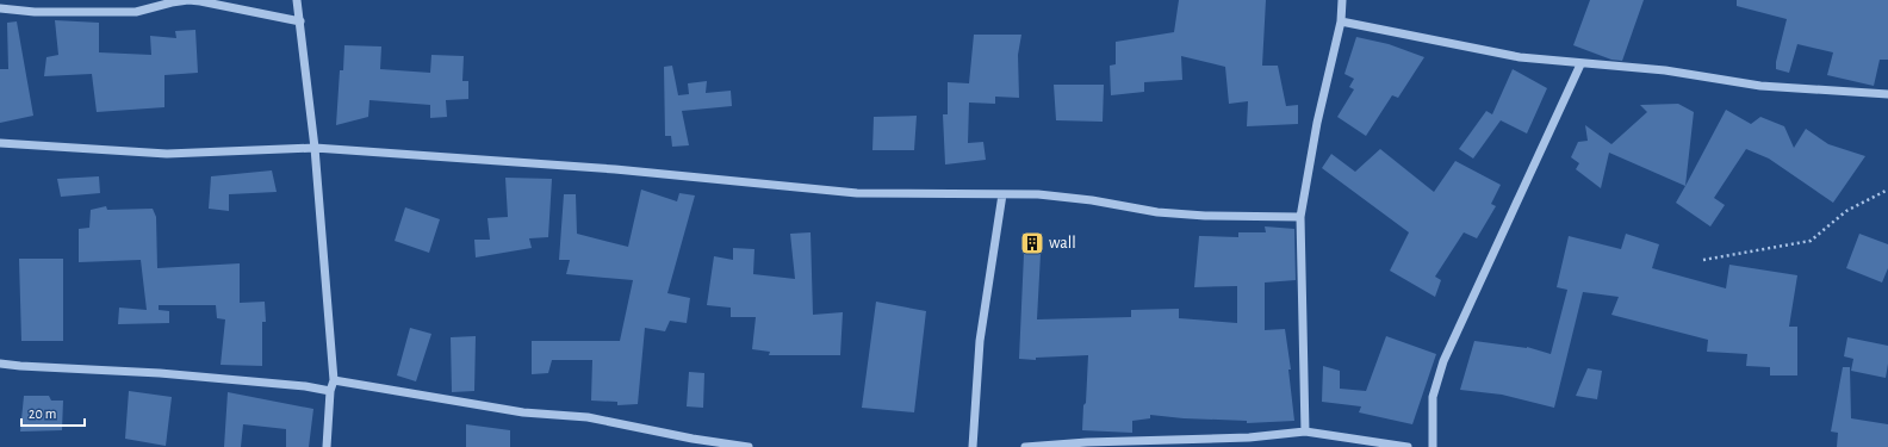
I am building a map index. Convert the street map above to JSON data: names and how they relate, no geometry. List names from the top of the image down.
{
  "places": {
    "building": ["wall"]
  },
  "scale_bar": "20 m"
}
